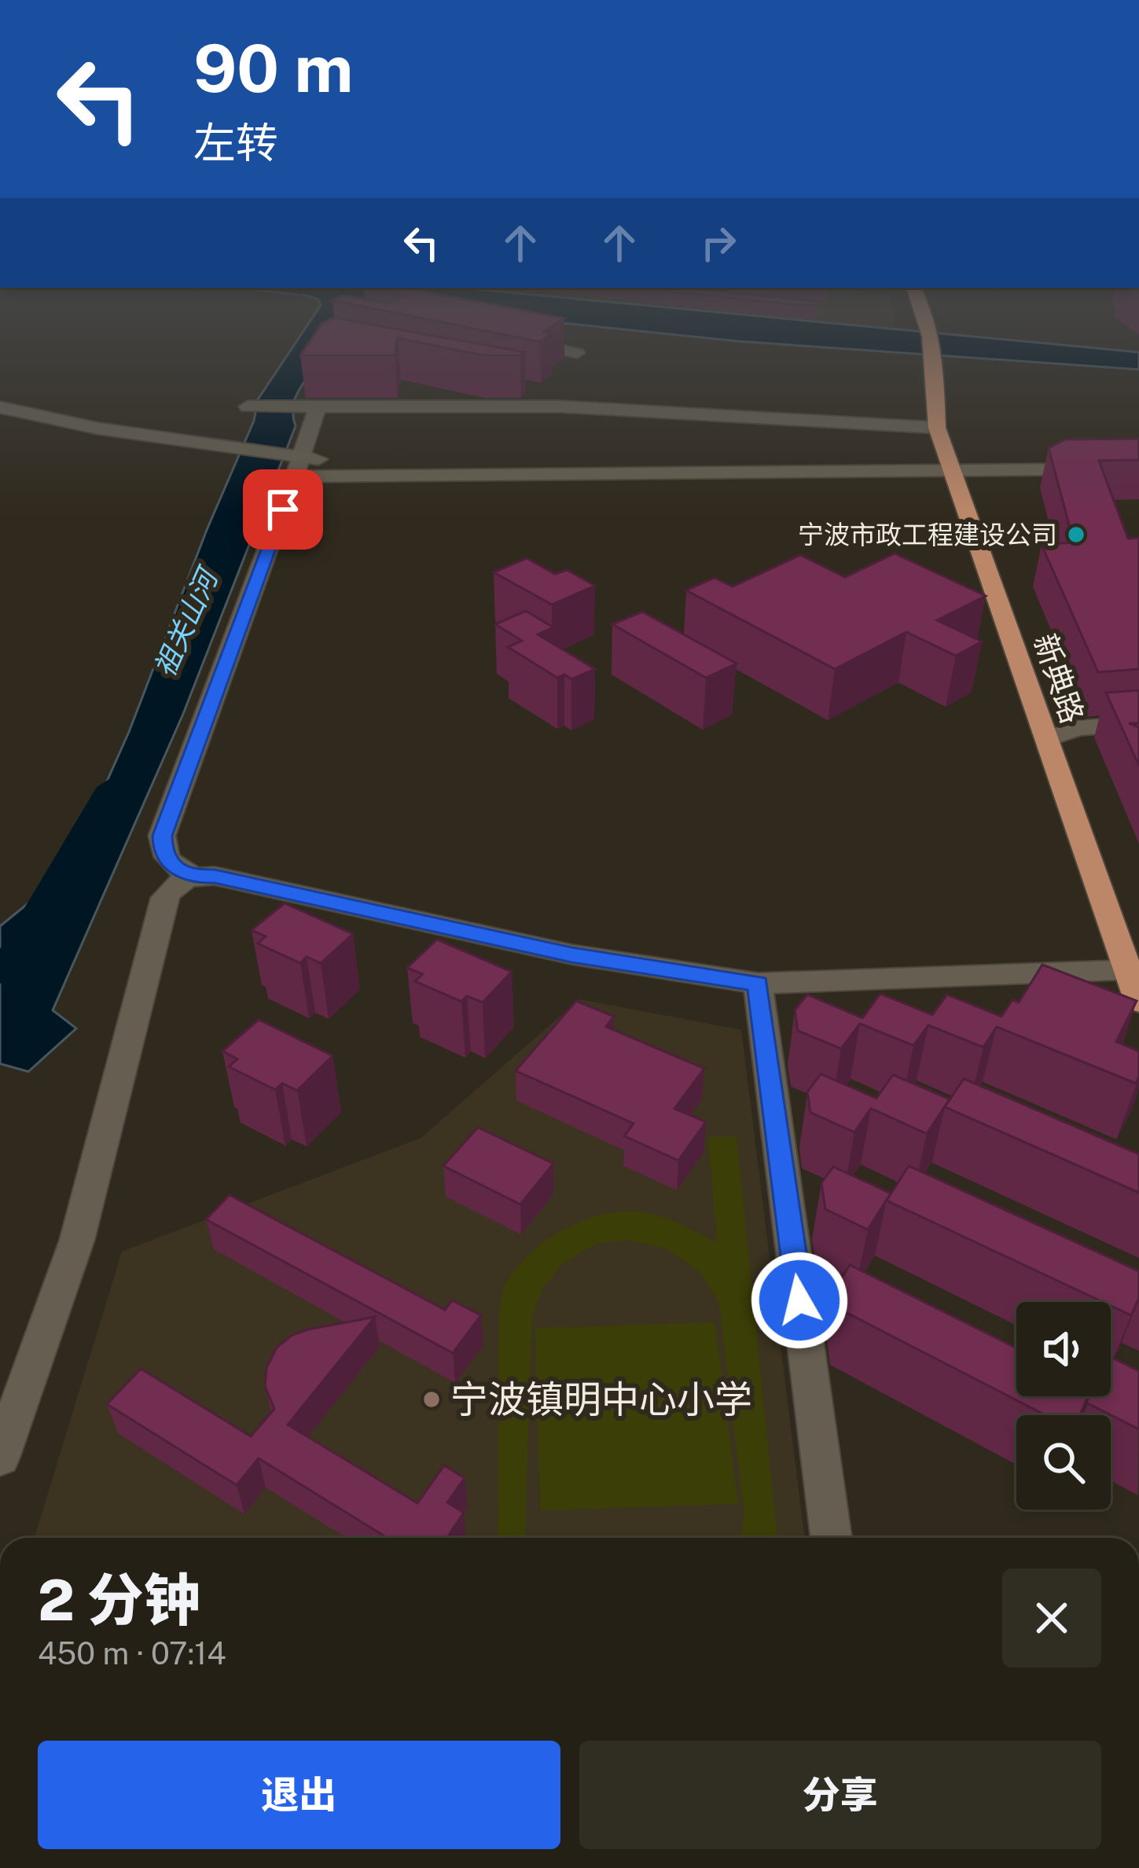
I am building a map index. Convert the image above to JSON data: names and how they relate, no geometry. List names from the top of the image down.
{
  "streets": {
    "main road": ["新典路"]
  },
  "water": ["祖关山河"],
  "places": ["宁波市政工程建设公司", "宁波镇明中心小学"],
  "page": {
    "turn": ["90 m", "左转"],
    "heading": ["2 分钟", "450 m · 07:14"],
    "buttons": ["退出", "分享"]
  }
}
